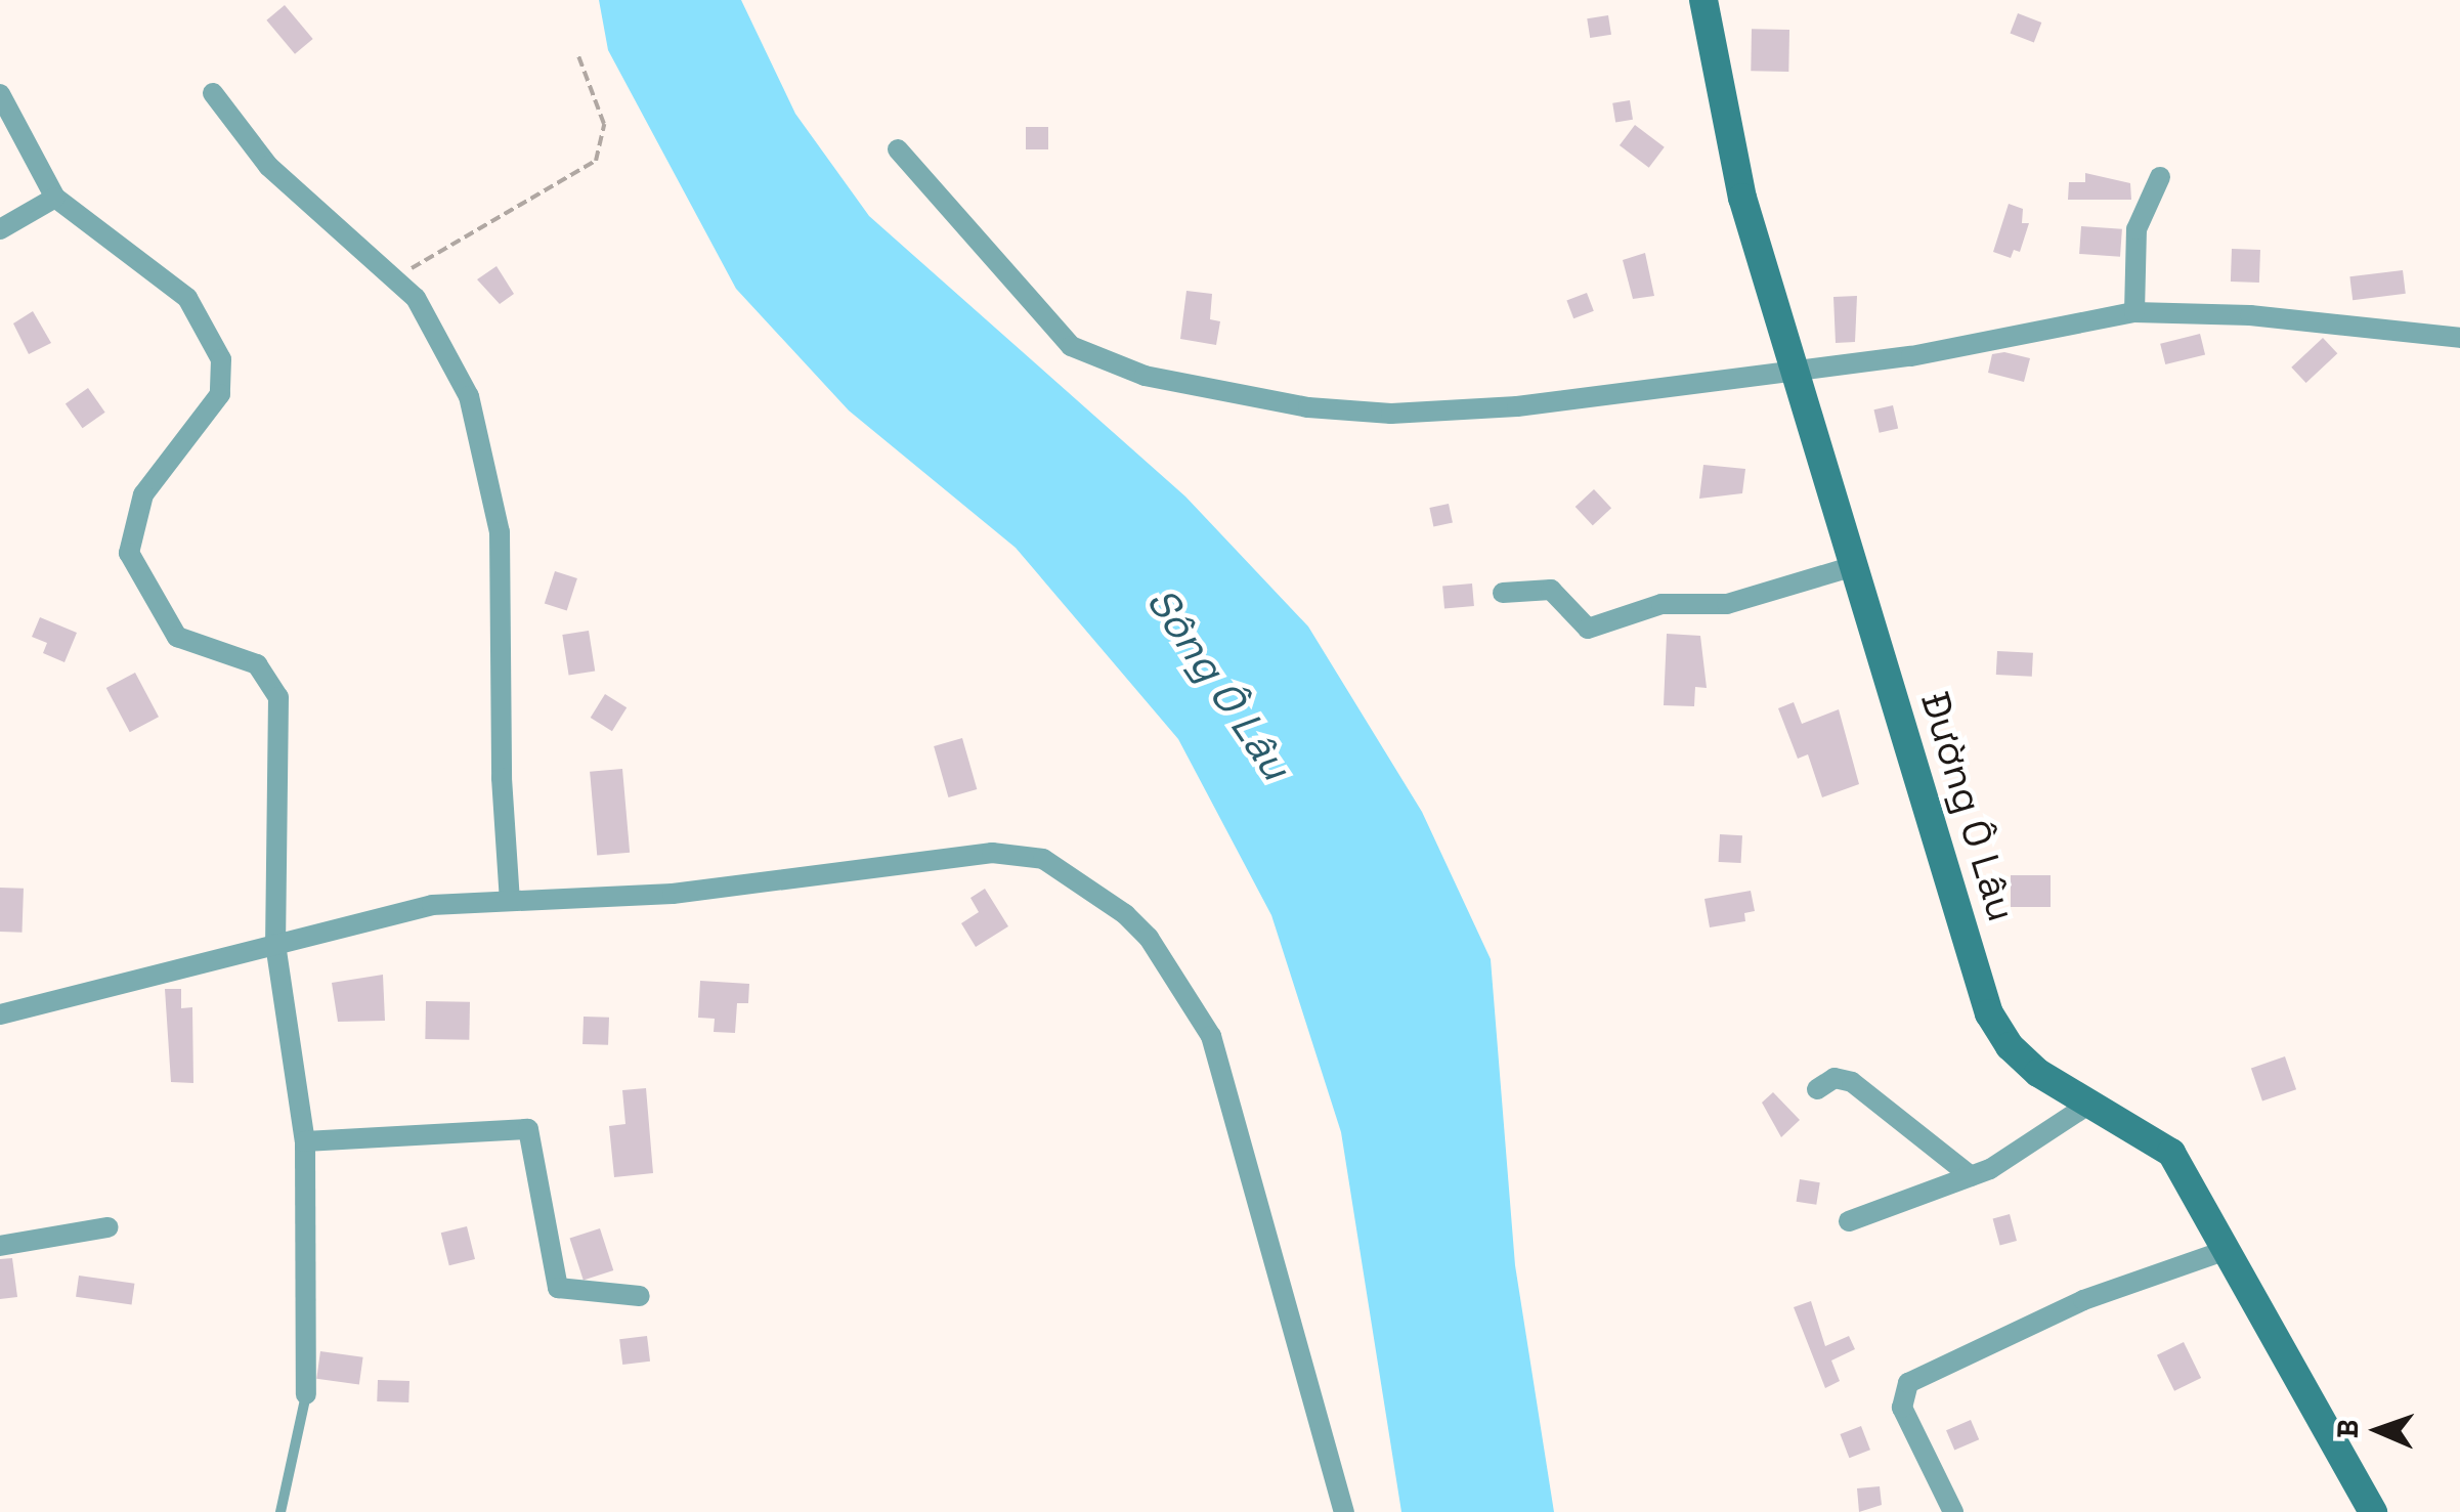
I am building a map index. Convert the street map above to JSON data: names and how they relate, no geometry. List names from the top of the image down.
{
  "streets": {
    "main road": ["Đường Ô Lâu"]
  },
  "water": ["Sông Ô Lâu"],
  "north": "left"
}
